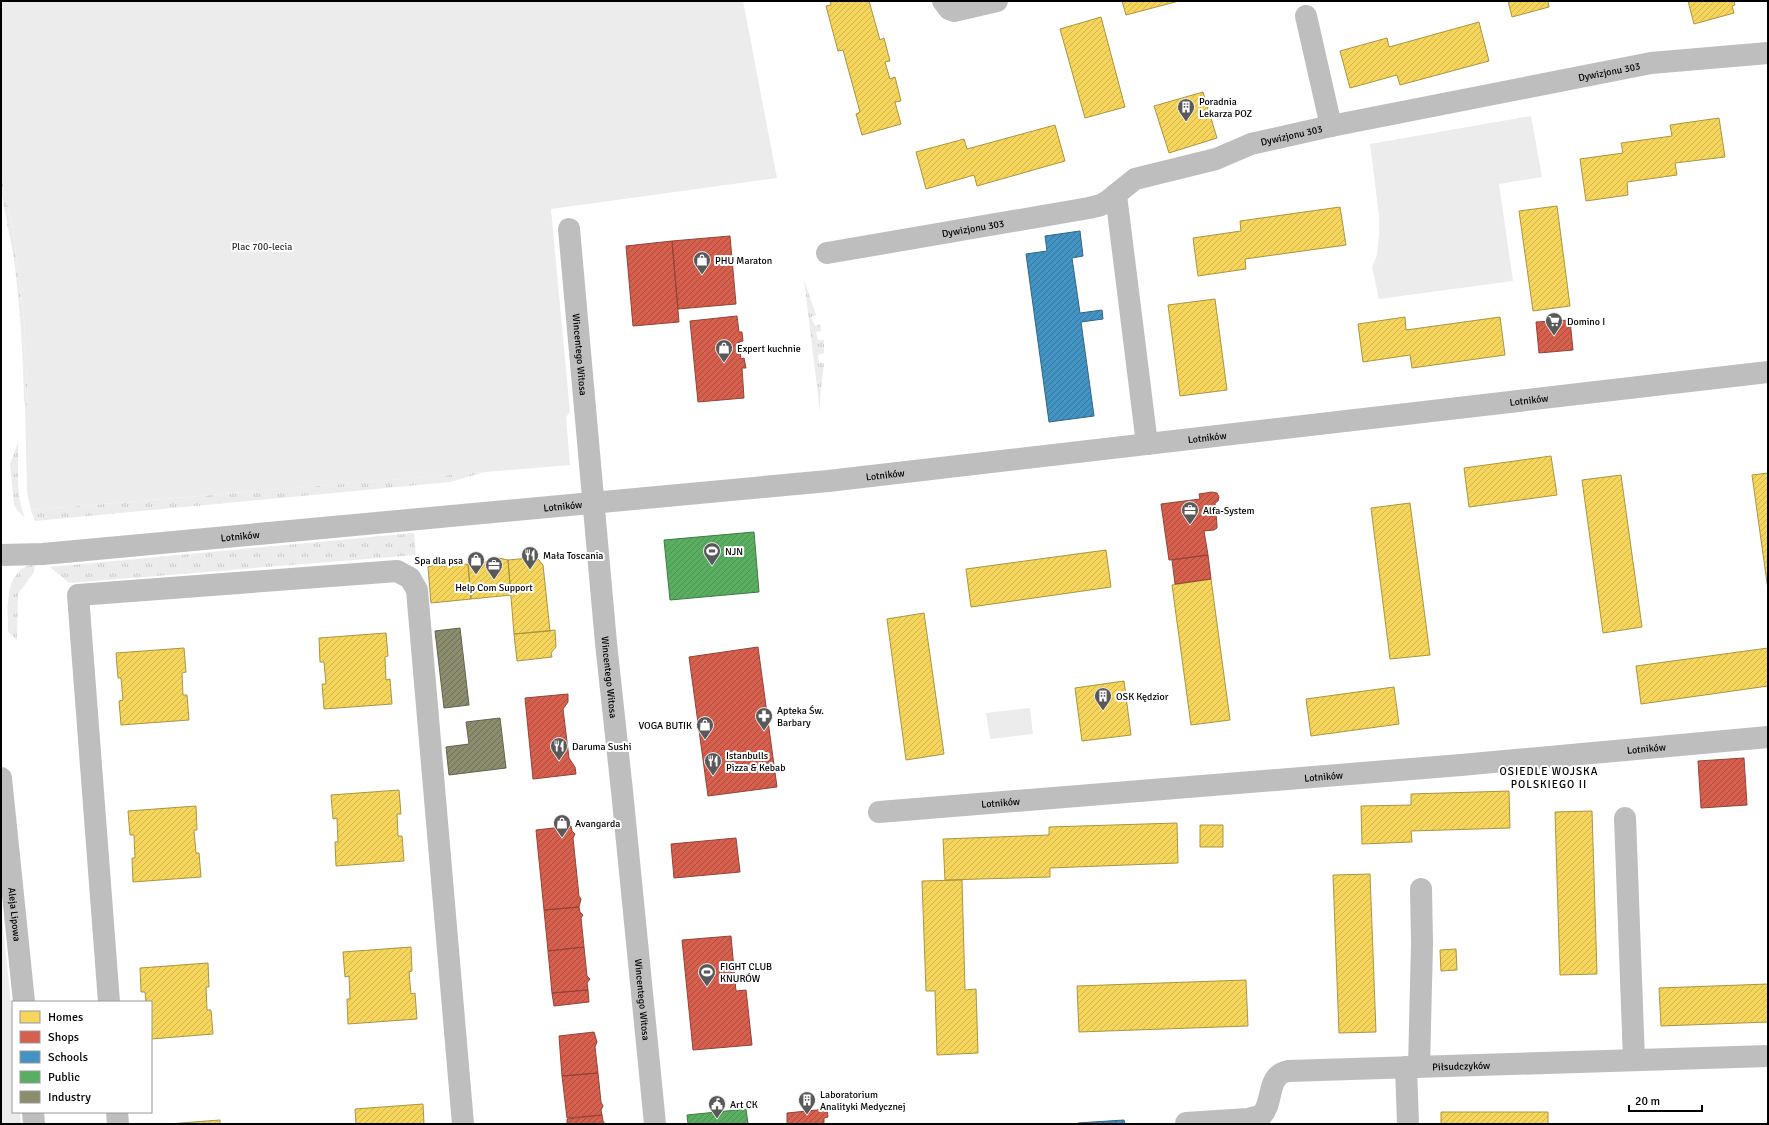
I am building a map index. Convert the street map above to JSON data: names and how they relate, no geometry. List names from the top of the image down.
{
  "streets": {
    "street": [
      "Dywizjonu 303",
      "Wincentego Witosa",
      "Lotników",
      "Aleja Lipowa",
      "Piłsudczyków"
    ]
  },
  "crossings": [
    ["Wincentego Witosa", "Lotników"]
  ],
  "districts": ["OSIEDLE WOJSKA POLSKIEGO II"],
  "parks": ["Plac 700-lecia"],
  "places": {
    "building": ["Poradnia Lekarza POZ", "OSK Kędzior", "Laboratorium Analityki Medycznej"],
    "shop": [
      "PHU Maraton",
      "Expert kuchnie",
      "Spa dla psa",
      "VOGA BUTIK",
      "Avangarda"
    ],
    "supermarket": ["Domino I"],
    "office": ["Alfa-System", "Help Com Support"],
    "sports": ["NJN", "FIGHT CLUB KNURÓW"],
    "restaurant": ["Mała Toscania", "Daruma Sushi", "Istanbulls Pizza & Kebab"],
    "pharmacy": ["Apteka Św. Barbary"],
    "public building": ["Art CK"]
  },
  "legend": [
    "Homes",
    "Shops",
    "Schools",
    "Public",
    "Industry"
  ],
  "scale_bar": "20 m"
}
